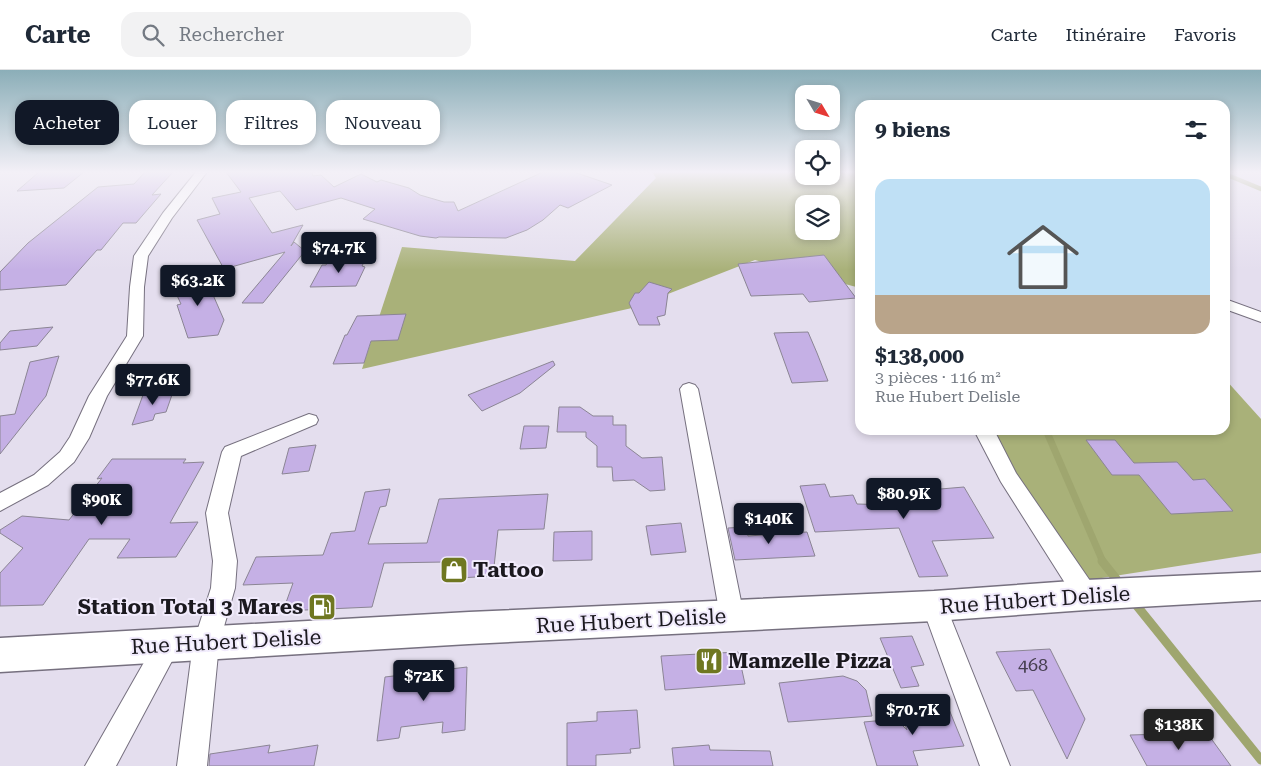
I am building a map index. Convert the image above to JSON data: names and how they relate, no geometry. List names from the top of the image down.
{
  "streets": {
    "main road": ["Rue Hubert Delisle"]
  },
  "places": {
    "shop": ["Tattoo"],
    "fuel station": ["Station Total 3 Mares"],
    "restaurant": ["Mamzelle Pizza"]
  },
  "house_numbers": ["468"],
  "north": "bottom right",
  "page": {
    "header": "Carte",
    "search": "Rechercher",
    "nav": ["Carte", "Itinéraire", "Favoris"],
    "chip": [
      "Acheter",
      "Louer",
      "Filtres",
      "Nouveau"
    ],
    "heading": "9 biens",
    "list": [
      {
        "name": "$138,000",
        "note": "3 pièces · 116 m² · Rue Hubert Delisle"
      }
    ],
    "price": [
      "$74.7K",
      "$63.2K",
      "$77.6K",
      "$80.9K",
      "$90K",
      "$140K",
      "$72K",
      "$70.7K",
      "$138K"
    ]
  }
}
